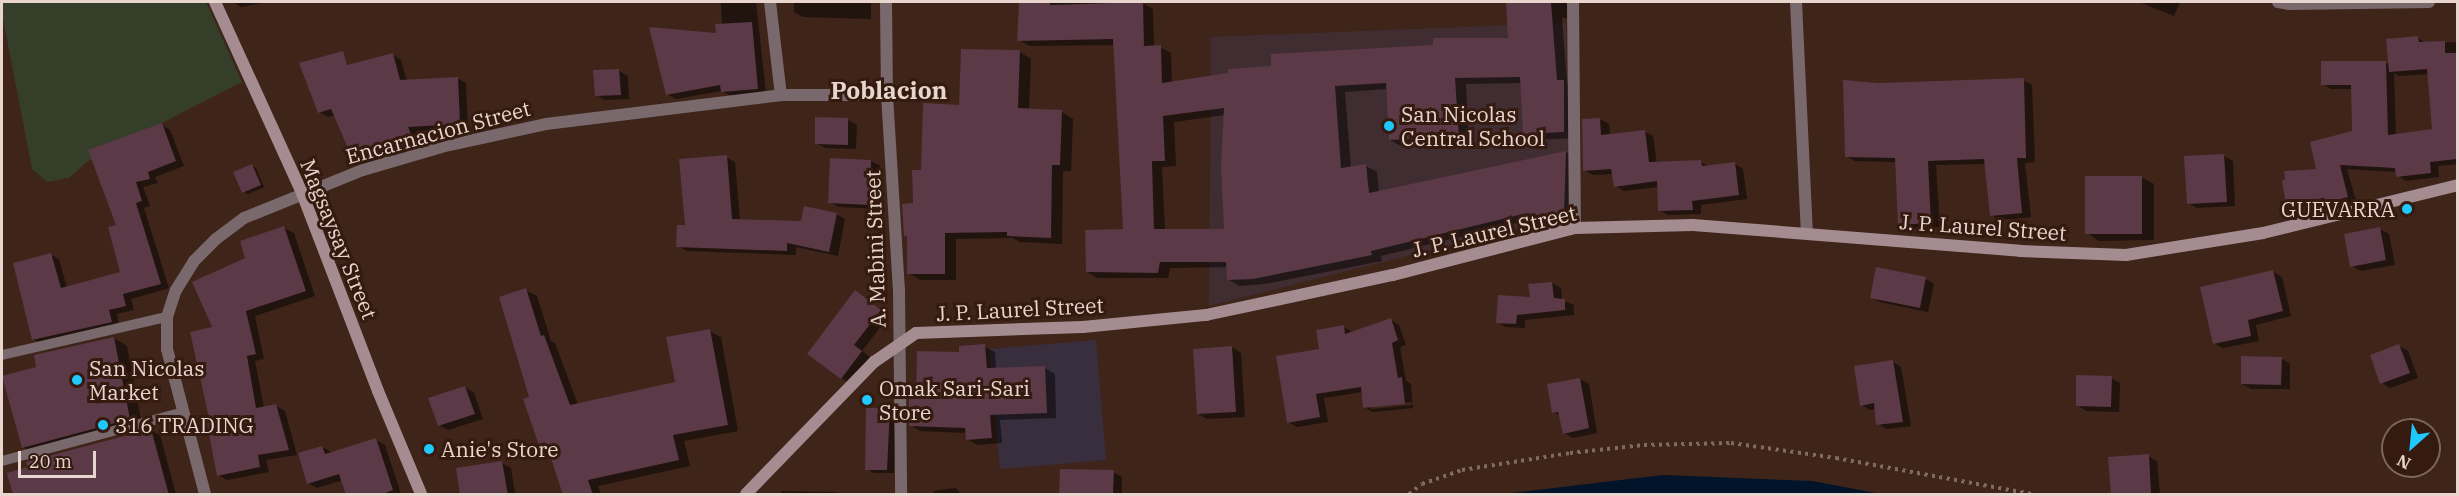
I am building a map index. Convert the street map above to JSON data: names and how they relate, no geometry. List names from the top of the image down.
{
  "streets": {
    "main road": ["J. P. Laurel Street", "Magsaysay Street"],
    "street": ["Encarnacion Street", "A. Mabini Street"]
  },
  "crossings": [
    ["Encarnacion Street", "Magsaysay Street"],
    ["Encarnacion Street", "A. Mabini Street"],
    ["J. P. Laurel Street", "A. Mabini Street"]
  ],
  "districts": ["Poblacion"],
  "places": [
    "San Nicolas Central School",
    "GUEVARRA",
    "San Nicolas Market",
    "Omak Sari-Sari Store",
    "316 TRADING",
    "Anie's Store"
  ],
  "scale_bar": "20 m",
  "north": "bottom left"
}
